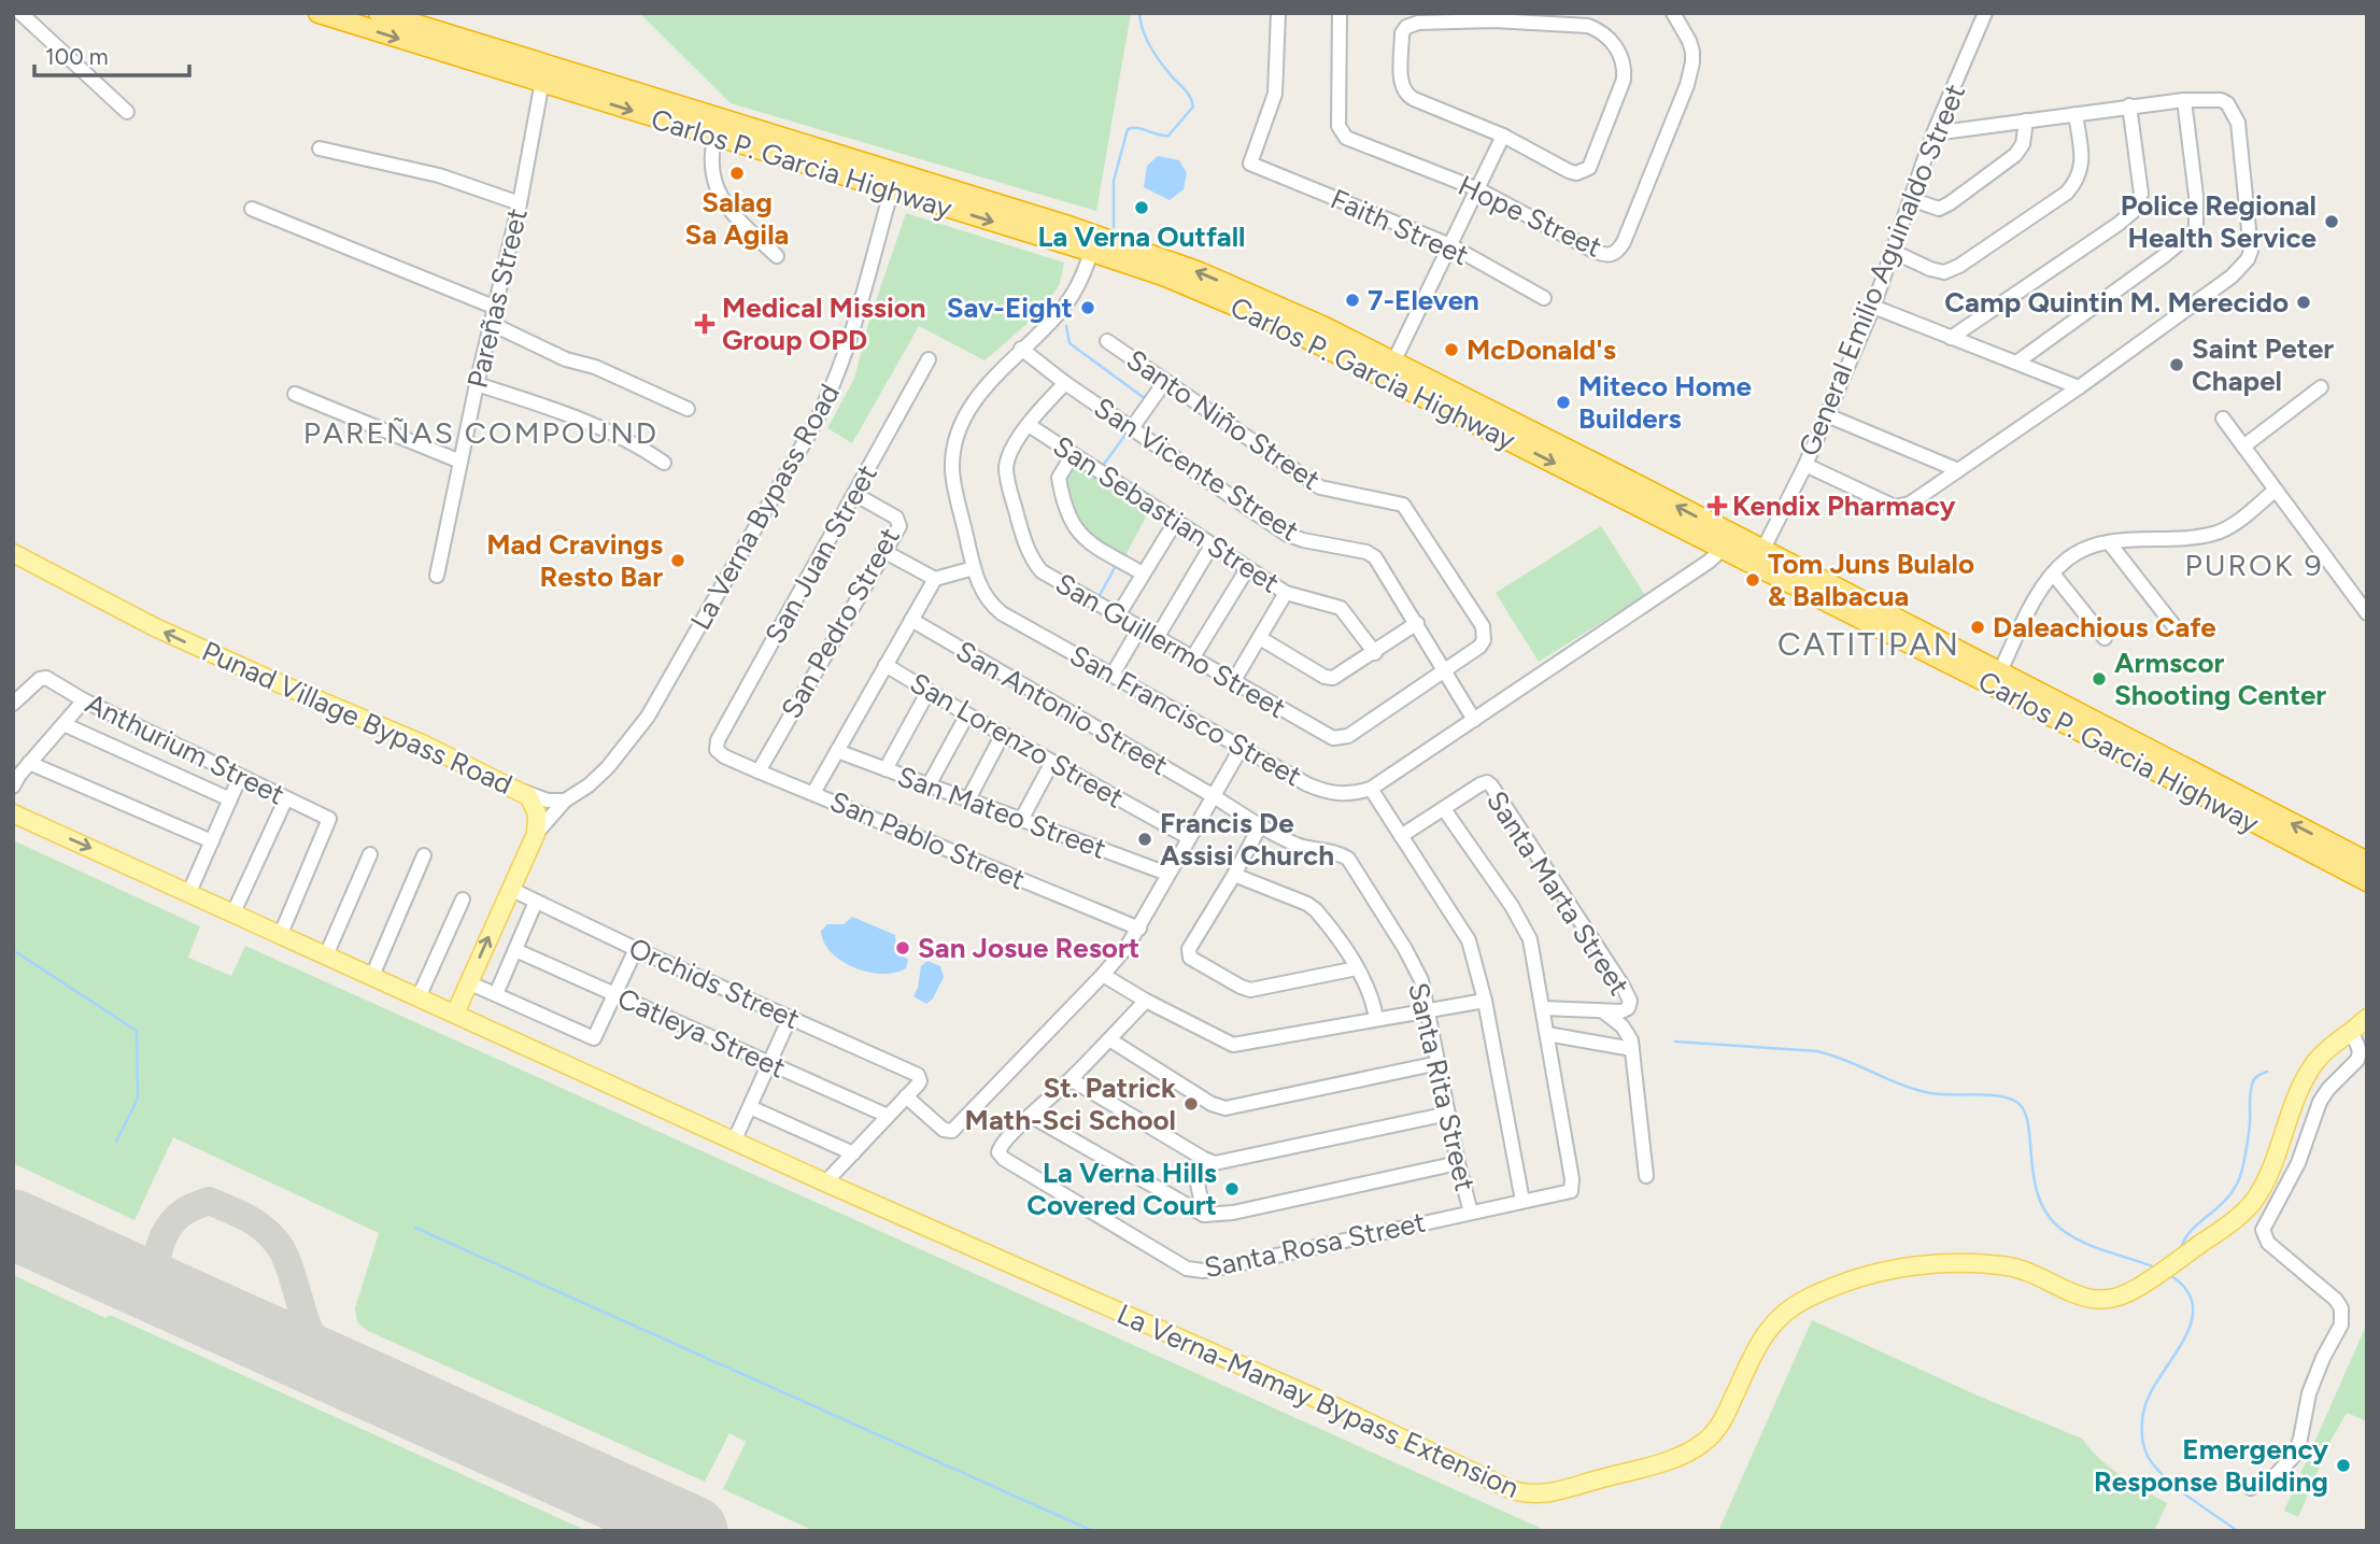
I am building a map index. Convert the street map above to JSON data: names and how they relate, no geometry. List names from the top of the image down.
{
  "streets": {
    "highway": ["Carlos P. Garcia Highway"],
    "main road": ["Punad Village Bypass Road", "La Verna-Mamay Bypass Extension"],
    "street": [
      "Hope Street",
      "Faith Street",
      "General Emilio Aguinaldo Street",
      "Pareñas Street",
      "Santo Niño Street",
      "San Vicente Street",
      "La Verna Bypass Road",
      "San Sebastian Street",
      "San Juan Street",
      "San Pedro Street",
      "San Guillermo Street",
      "San Antonio Street",
      "San Francisco Street",
      "San Lorenzo Street",
      "Anthurium Street",
      "San Mateo Street",
      "San Pablo Street",
      "Santa Marta Street",
      "Orchids Street",
      "Catleya Street",
      "Santa Rita Street",
      "Santa Rosa Street"
    ]
  },
  "crossings": [
    ["Carlos P. Garcia Highway", "General Emilio Aguinaldo Street"],
    ["Carlos P. Garcia Highway", "Pareñas Street"],
    ["Carlos P. Garcia Highway", "La Verna Bypass Road"],
    ["Carlos P. Garcia Highway", "San Francisco Street"],
    ["Santo Niño Street", "San Vicente Street"],
    ["Santo Niño Street", "San Guillermo Street"],
    ["San Vicente Street", "San Guillermo Street"],
    ["San Vicente Street", "San Francisco Street"],
    ["La Verna Bypass Road", "Punad Village Bypass Road"],
    ["San Sebastian Street", "San Guillermo Street"],
    ["San Juan Street", "San Pedro Street"],
    ["San Juan Street", "San Pablo Street"],
    ["San Pedro Street", "San Pablo Street"],
    ["San Antonio Street", "Santa Rita Street"],
    ["Santa Rita Street", "Santa Rosa Street"]
  ],
  "one_way": ["Punad Village Bypass Road"],
  "districts": ["PAREÑAS COMPOUND", "PUROK 9", "CATITIPAN"],
  "places": {
    "other": [
      "Salag Sa Agila",
      "La Verna Outfall",
      "Police Regional Health Service",
      "7-Eleven",
      "Camp Quintin M. Merecido",
      "Sav-Eight",
      "McDonald's",
      "Saint Peter Chapel",
      "Miteco Home Builders",
      "Mad Cravings Resto Bar",
      "Tom Juns Bulalo & Balbacua",
      "Daleachious Cafe",
      "Armscor Shooting Center",
      "Francis De Assisi Church",
      "San Josue Resort",
      "St. Patrick Math-Sci School",
      "La Verna Hills Covered Court",
      "Emergency Response Building"
    ],
    "health": ["Medical Mission Group OPD", "Kendix Pharmacy"]
  },
  "scale_bar": "100 m"
}
